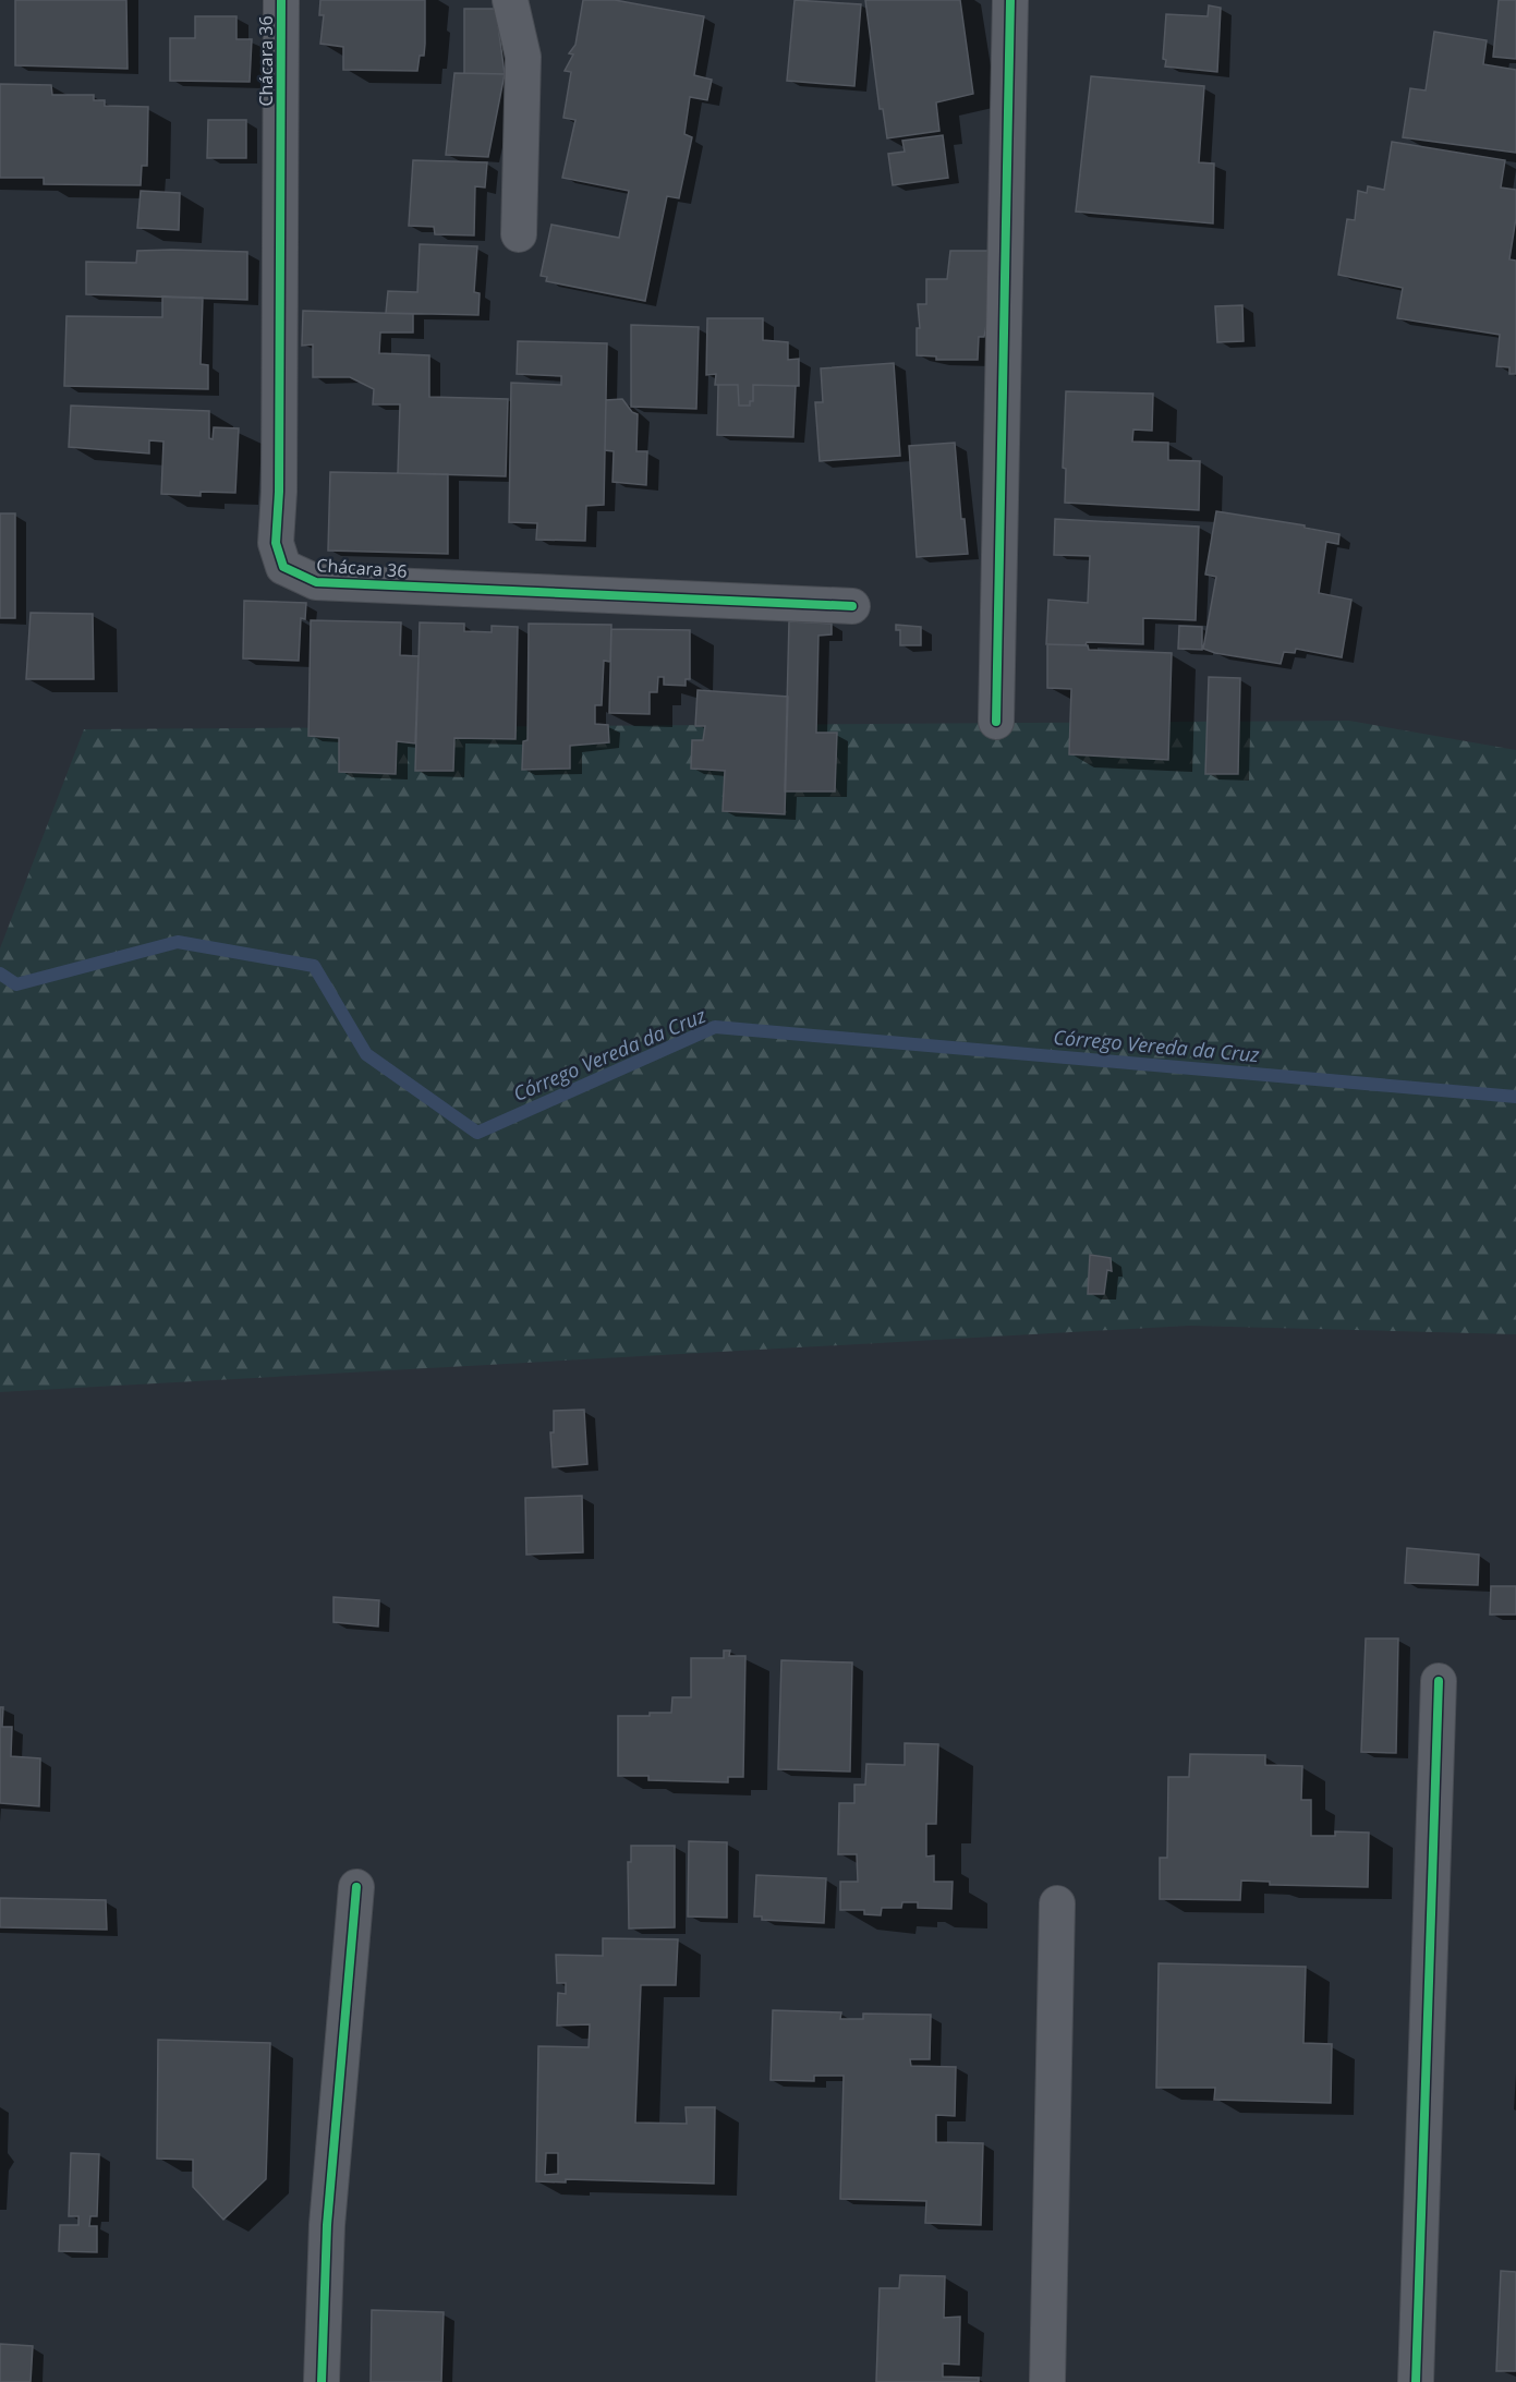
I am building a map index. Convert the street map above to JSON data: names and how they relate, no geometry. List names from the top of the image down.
{
  "streets": {
    "street": ["Chácara 36"]
  },
  "water": ["Córrego Vereda da Cruz"]
}
